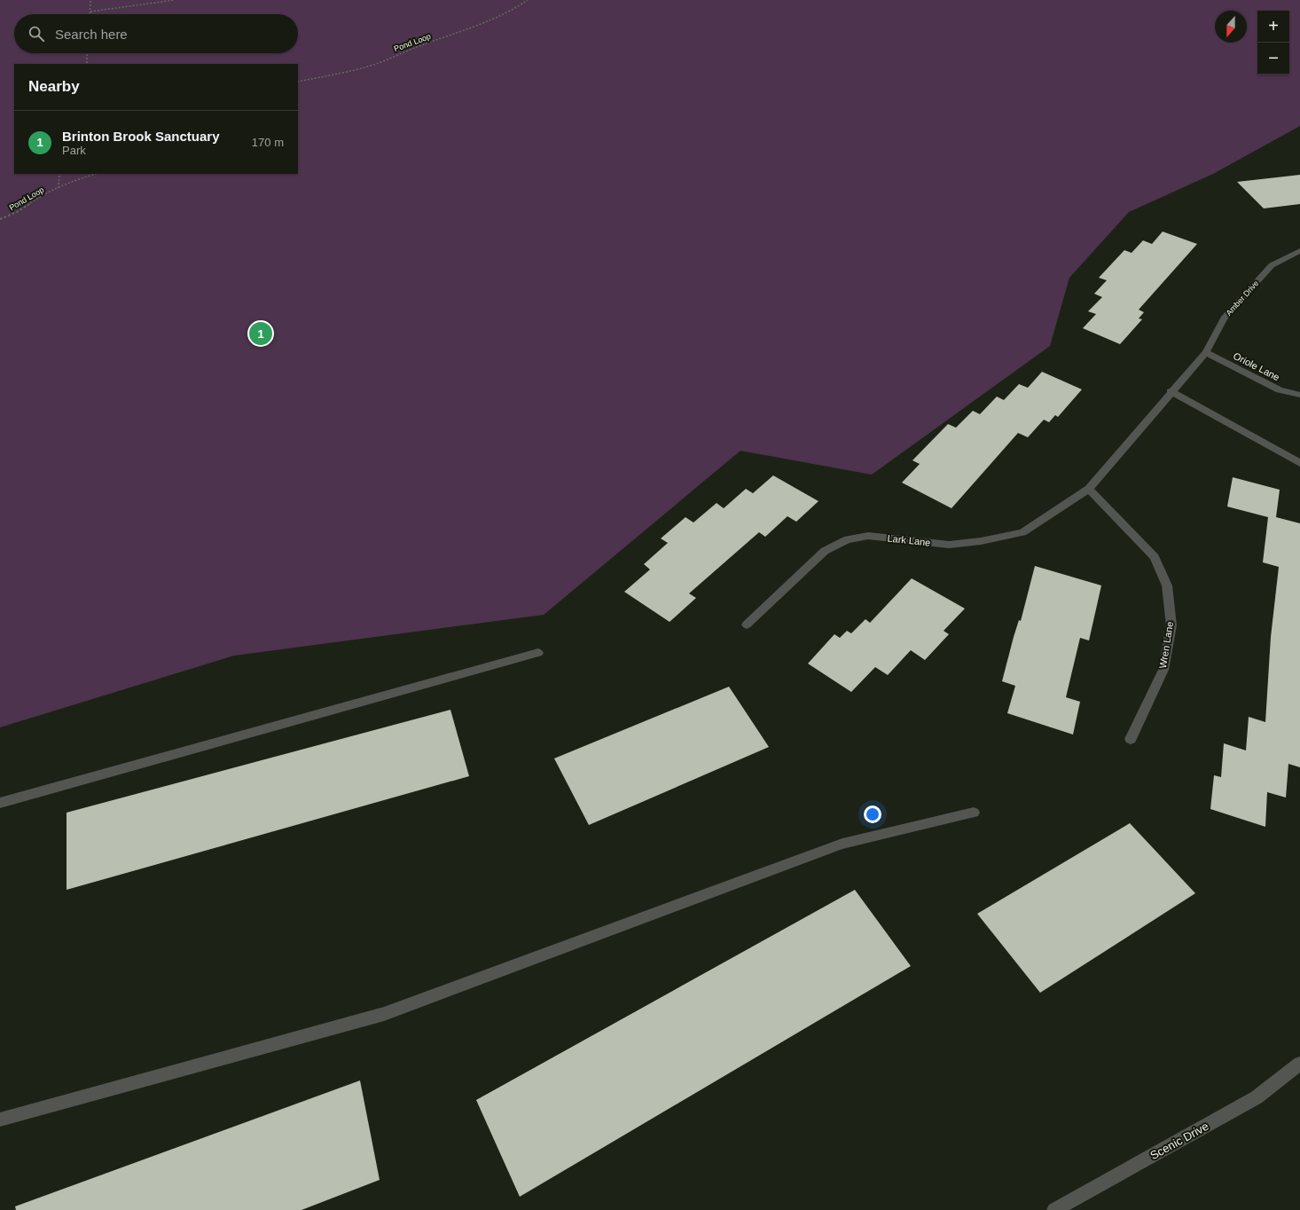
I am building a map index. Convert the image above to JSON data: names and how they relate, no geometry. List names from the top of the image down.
{
  "streets": {
    "street": [
      "Amber Drive",
      "Oriole Lane",
      "Lark Lane",
      "Wren Lane",
      "Scenic Drive"
    ],
    "path": ["Pond Loop"]
  },
  "crossings": [
    ["Amber Drive", "Oriole Lane"],
    ["Amber Drive", "Lark Lane"],
    ["Amber Drive", "Wren Lane"],
    ["Lark Lane", "Wren Lane"]
  ],
  "north": "bottom",
  "page": {
    "map_buttons": ["+", "−"],
    "search": "Search here",
    "heading": "Nearby",
    "list": [
      {
        "mark": "1",
        "name": "Brinton Brook Sanctuary",
        "note": "Park",
        "value": "170 m"
      }
    ],
    "pins": "1"
  }
}
